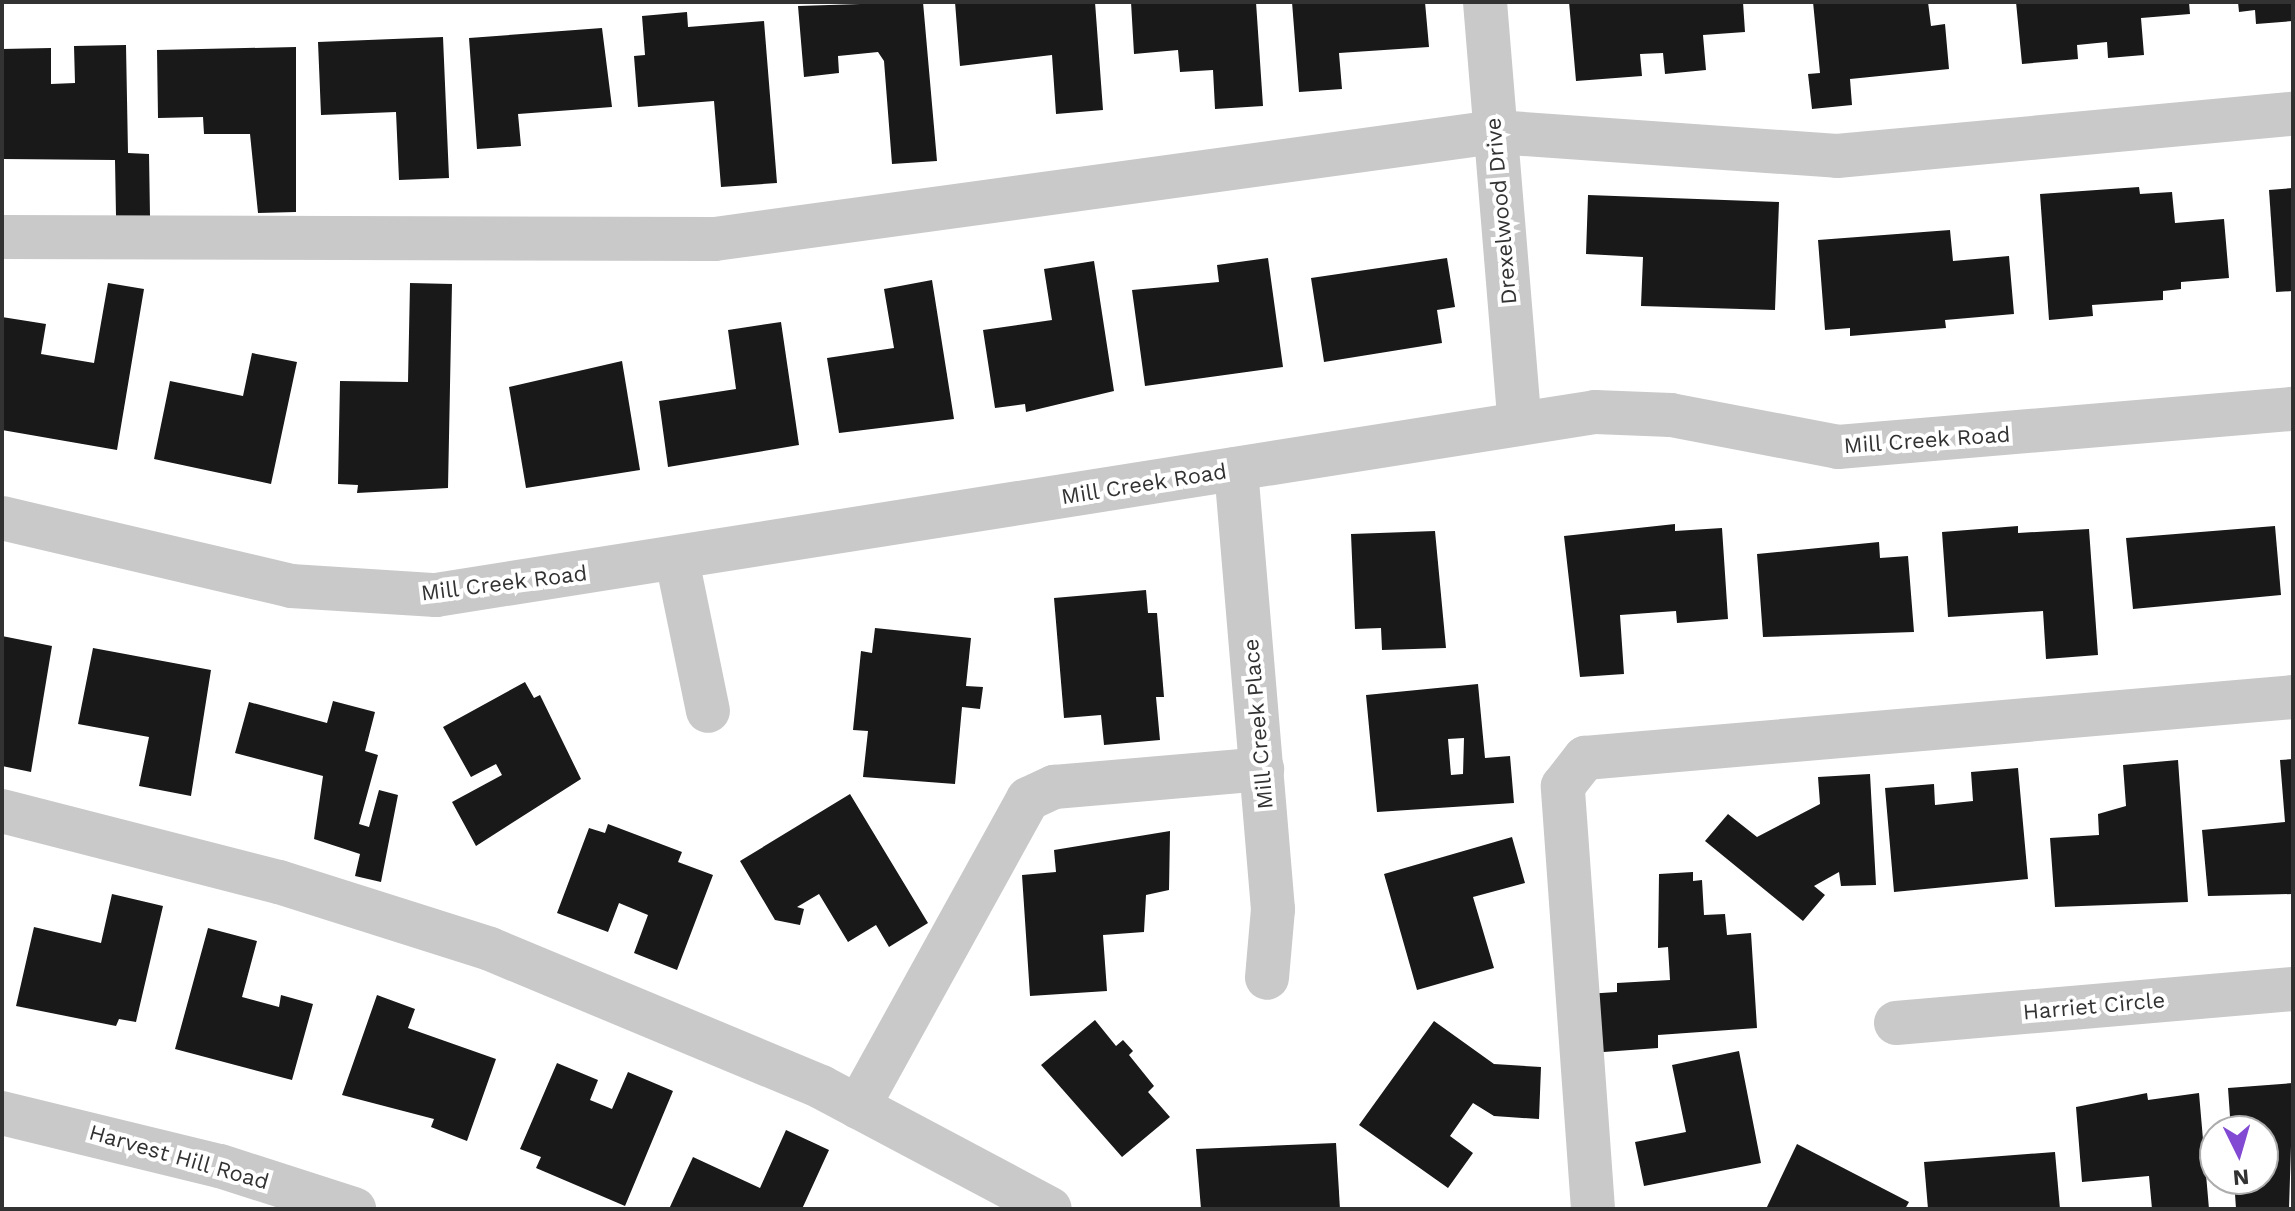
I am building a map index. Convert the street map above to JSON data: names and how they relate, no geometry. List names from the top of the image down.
{
  "streets": {
    "street": [
      "Drexelwood Drive",
      "Mill Creek Road",
      "Mill Creek Place",
      "Harriet Circle",
      "Harvest Hill Road"
    ]
  },
  "crossings": [
    ["Drexelwood Drive", "Mill Creek Road"],
    ["Mill Creek Road", "Mill Creek Place"]
  ],
  "north": "bottom"
}
